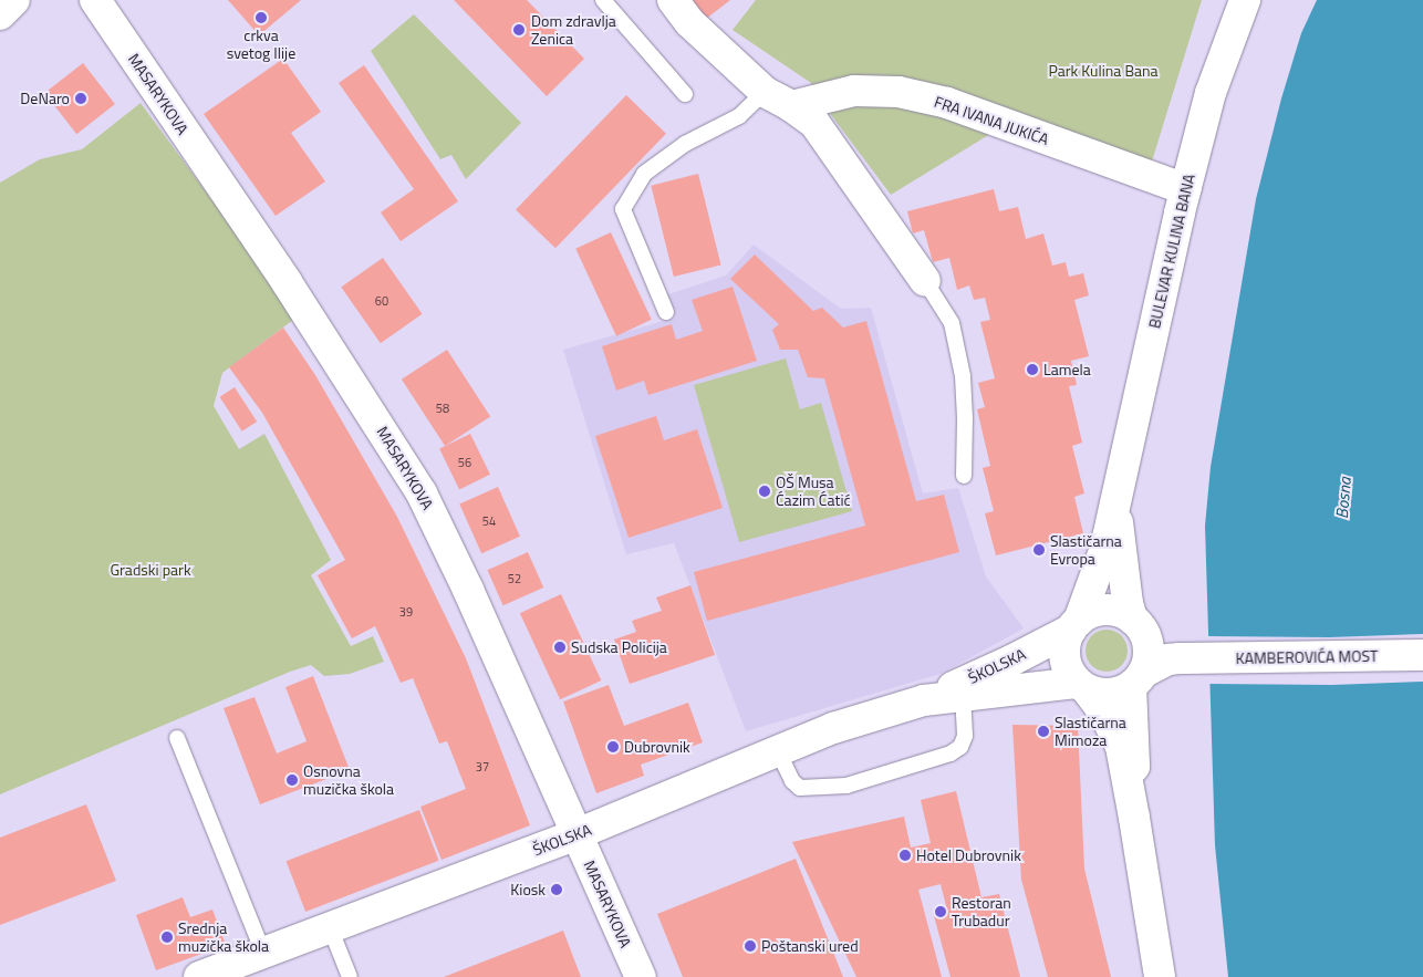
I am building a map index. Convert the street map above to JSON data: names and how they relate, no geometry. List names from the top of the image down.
{
  "streets": {
    "street": [
      "MASARYKOVA",
      "FRA IVANA JUKIĆA",
      "BULEVAR KULINA BANA",
      "KAMBEROVIĆA MOST",
      "ŠKOLSKA"
    ]
  },
  "crossings": [
    ["MASARYKOVA", "ŠKOLSKA"],
    ["FRA IVANA JUKIĆA", "BULEVAR KULINA BANA"],
    ["BULEVAR KULINA BANA", "ŠKOLSKA"]
  ],
  "water": ["Bosna"],
  "parks": ["Park Kulina Bana", "Gradski park"],
  "places": [
    "crkva svetog Ilije",
    "Dom zdravlja Zenica",
    "DeNaro",
    "Lamela",
    "OŠ Musa Ćazim Ćatić",
    "Slastičarna Evropa",
    "Sudska Policija",
    "Slastičarna Mimoza",
    "Dubrovnik",
    "Osnovna muzička škola",
    "Hotel Dubrovnik",
    "Kiosk",
    "Restoran Trubadur",
    "Srednja muzička škola",
    "Poštanski ured"
  ],
  "house_numbers": [
    "60",
    "58",
    "56",
    "54",
    "52",
    "39",
    "37"
  ]
}
